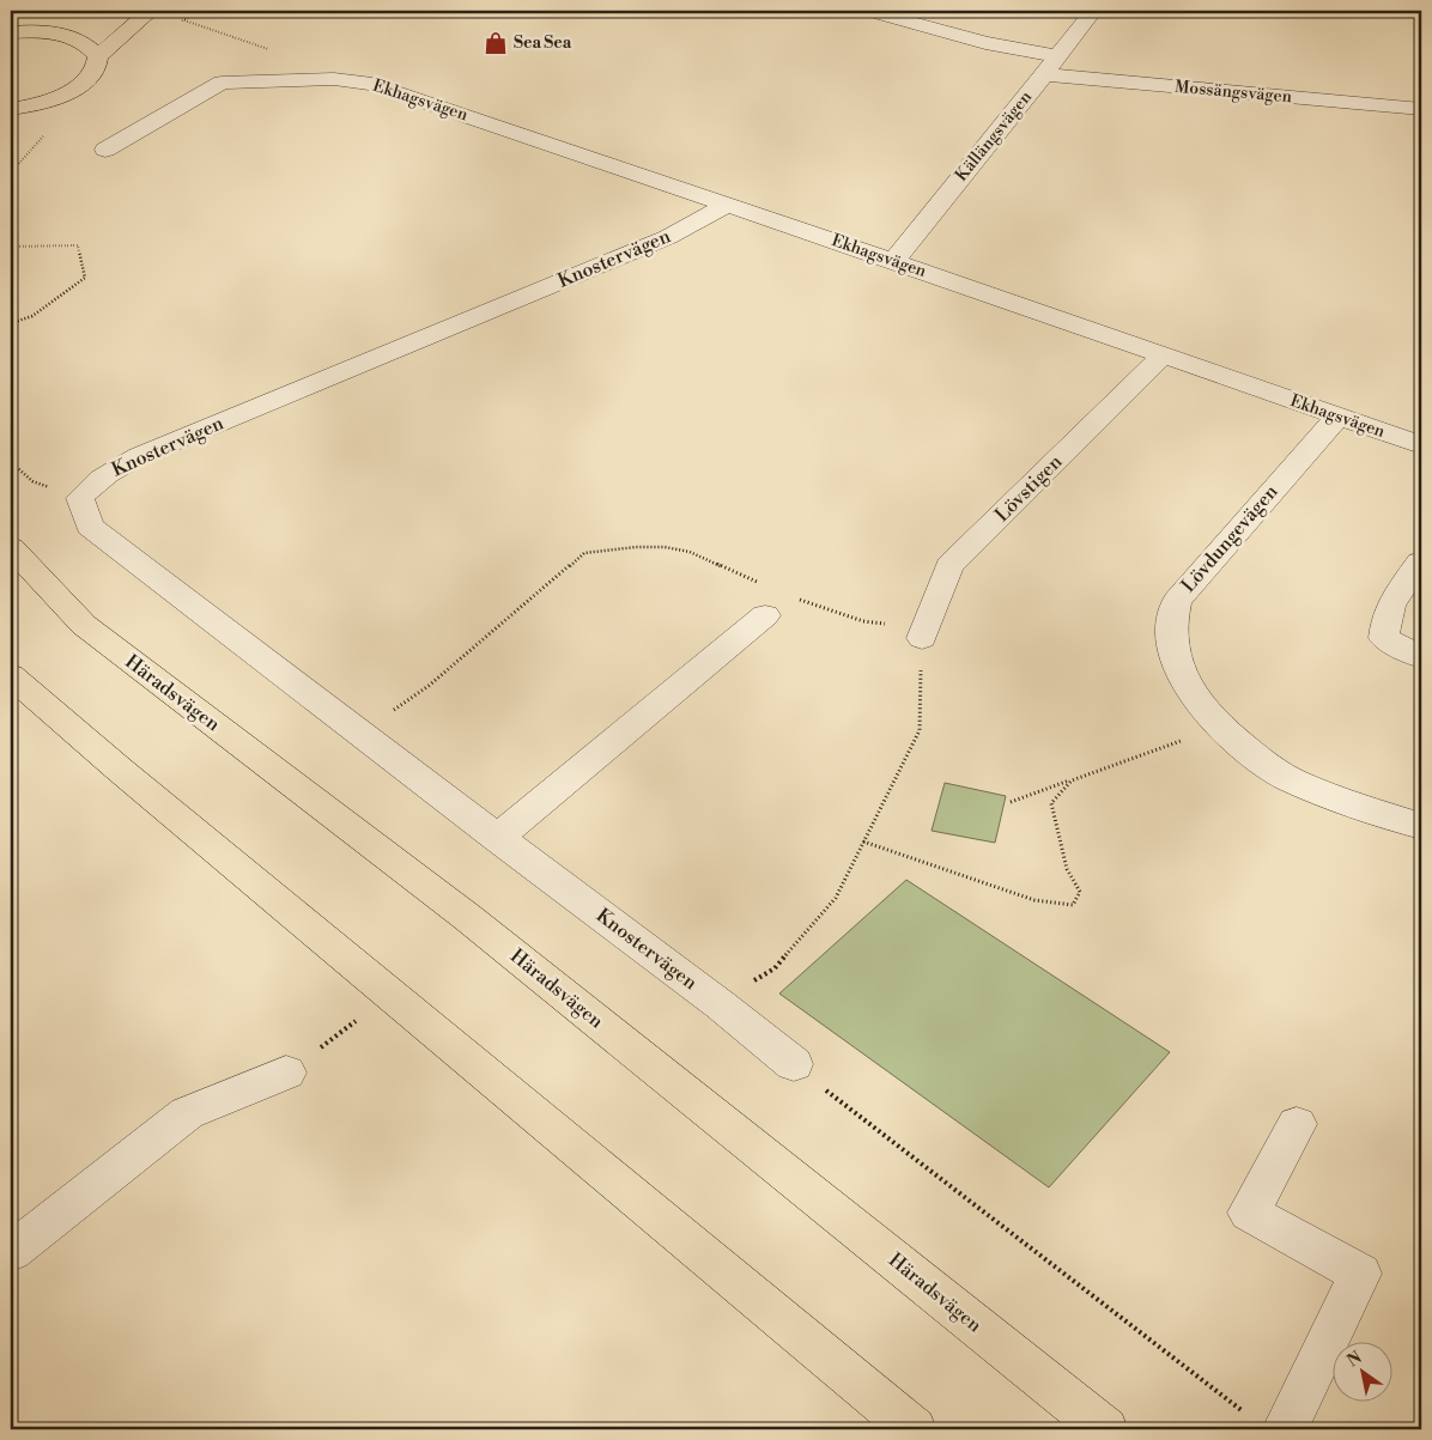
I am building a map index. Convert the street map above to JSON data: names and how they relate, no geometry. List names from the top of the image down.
{
  "streets": {
    "main road": ["Häradsvägen"],
    "street": [
      "Mossängsvägen",
      "Ekhagsvägen",
      "Källängsvägen",
      "Knostervägen",
      "Lövstigen",
      "Lövdungevägen"
    ]
  },
  "crossings": [
    ["Mossängsvägen", "Källängsvägen"],
    ["Ekhagsvägen", "Källängsvägen"],
    ["Ekhagsvägen", "Knostervägen"],
    ["Ekhagsvägen", "Lövstigen"],
    ["Ekhagsvägen", "Lövdungevägen"]
  ],
  "places": {
    "shop": ["Sea Sea"]
  },
  "north": "top left"
}
